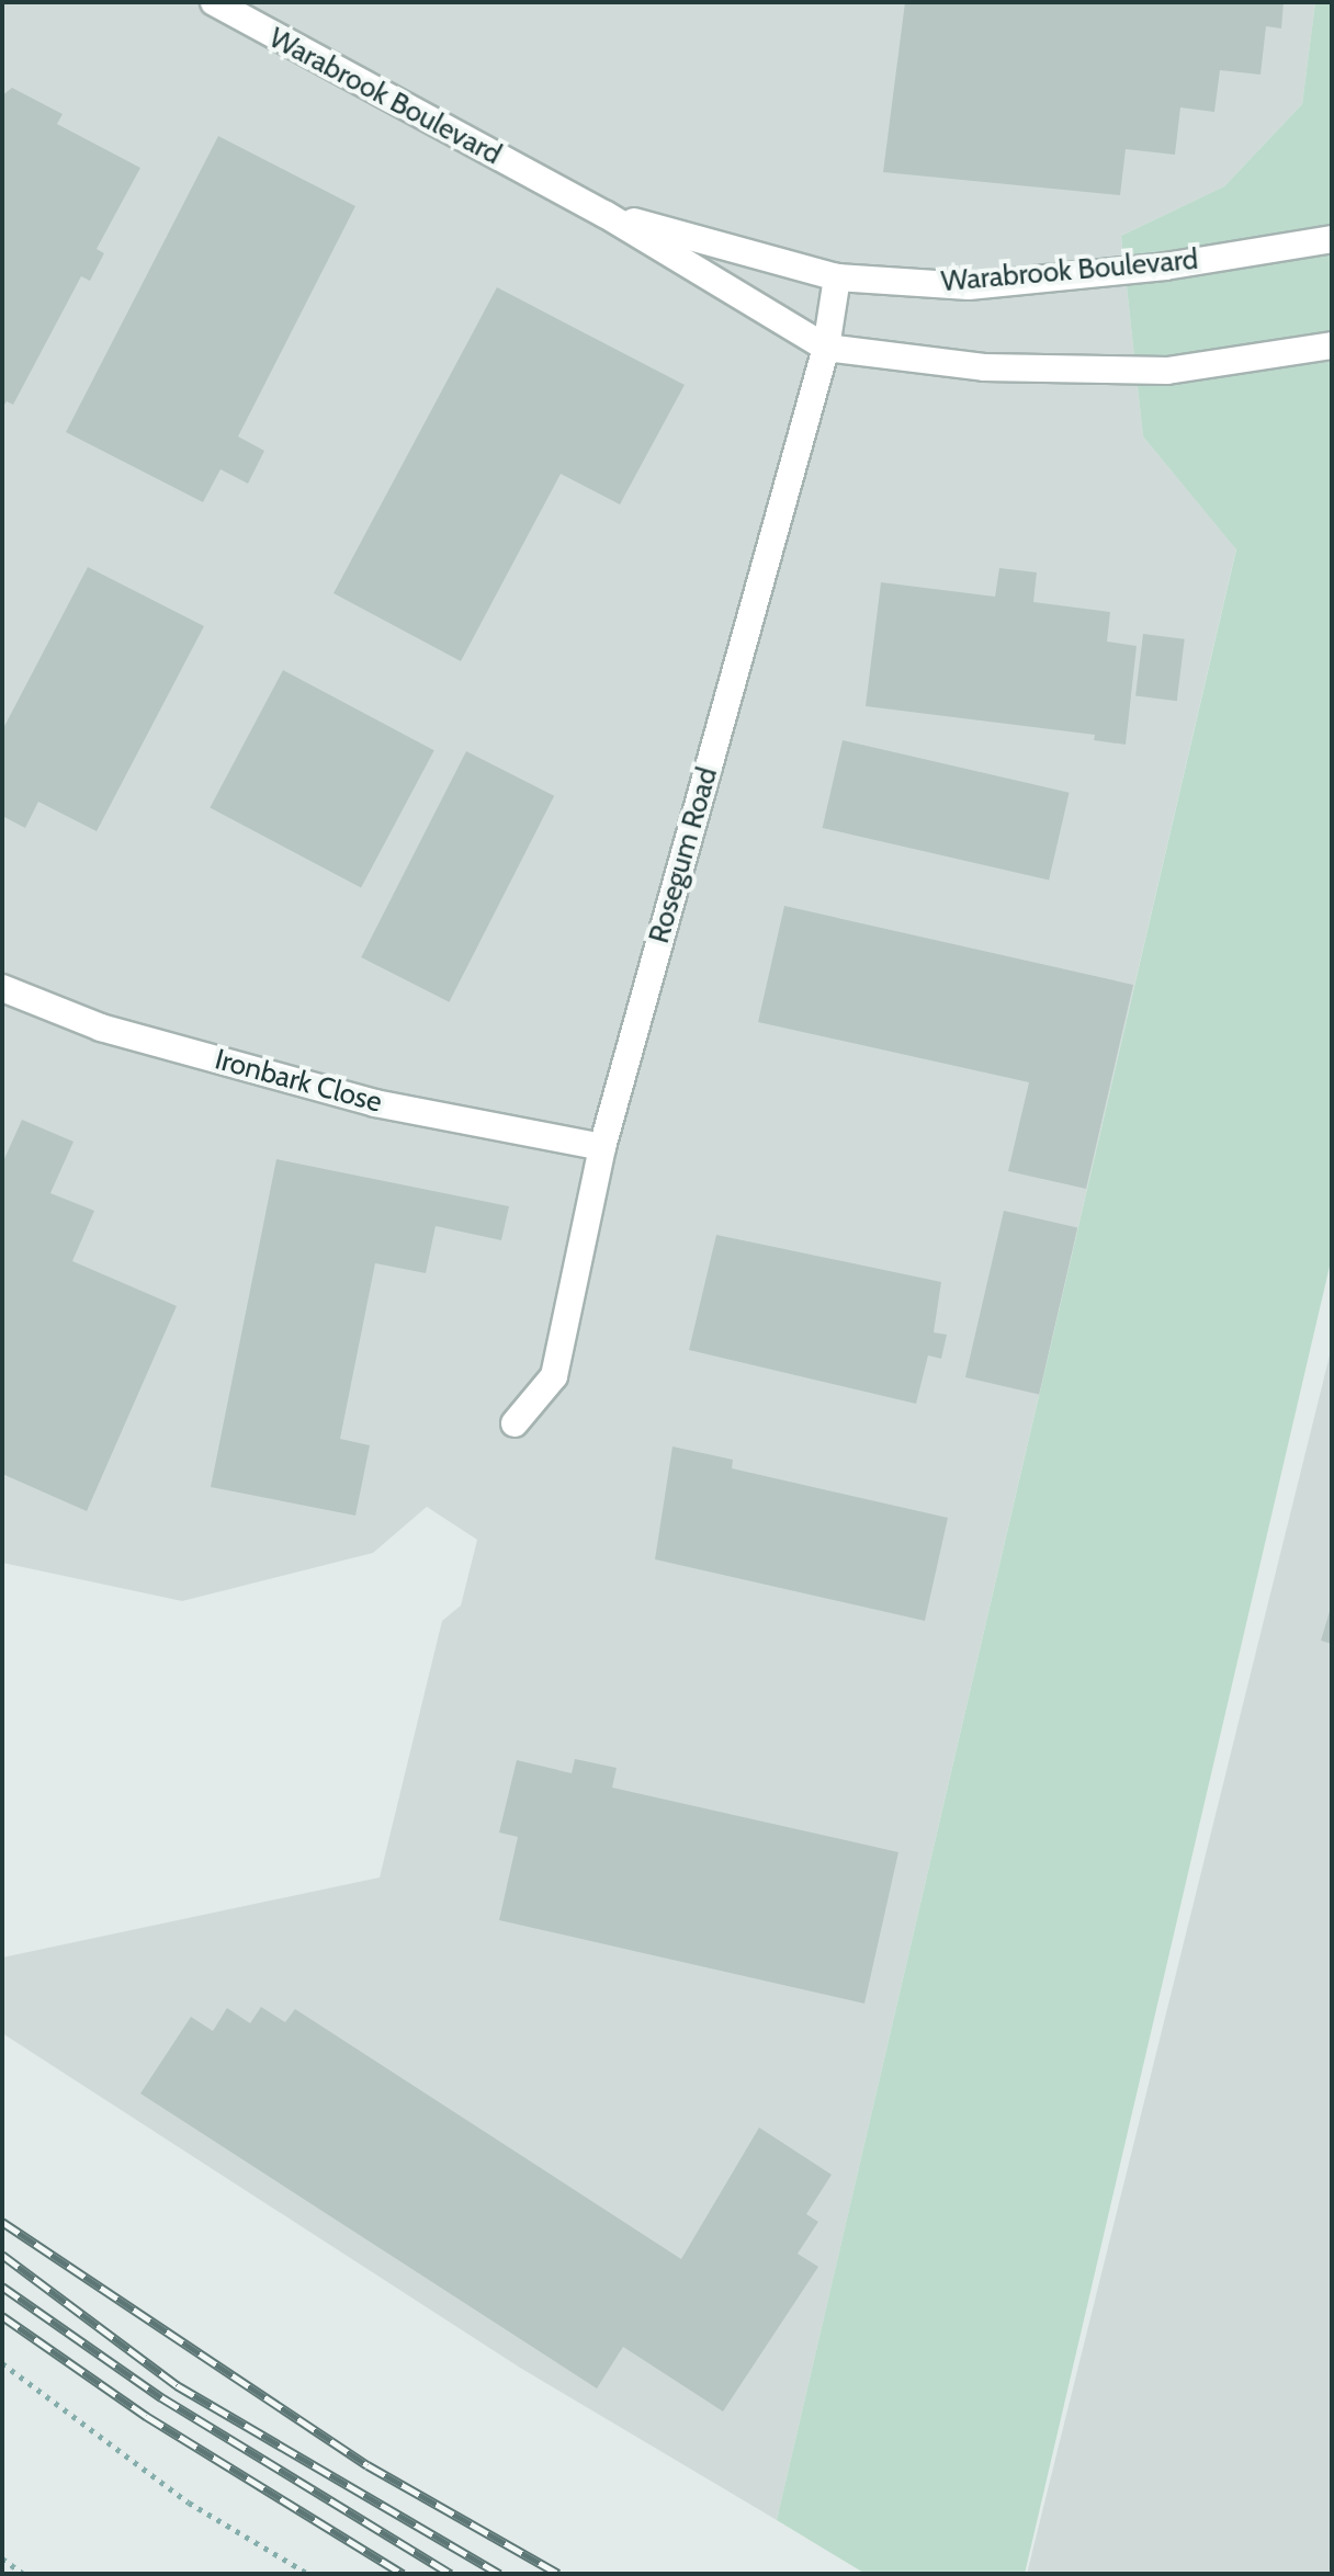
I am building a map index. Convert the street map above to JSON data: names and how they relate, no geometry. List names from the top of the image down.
{
  "streets": {
    "street": ["Warabrook Boulevard", "Rosegum Road", "Ironbark Close"]
  },
  "crossings": [
    ["Warabrook Boulevard", "Rosegum Road"],
    ["Rosegum Road", "Ironbark Close"]
  ]
}
